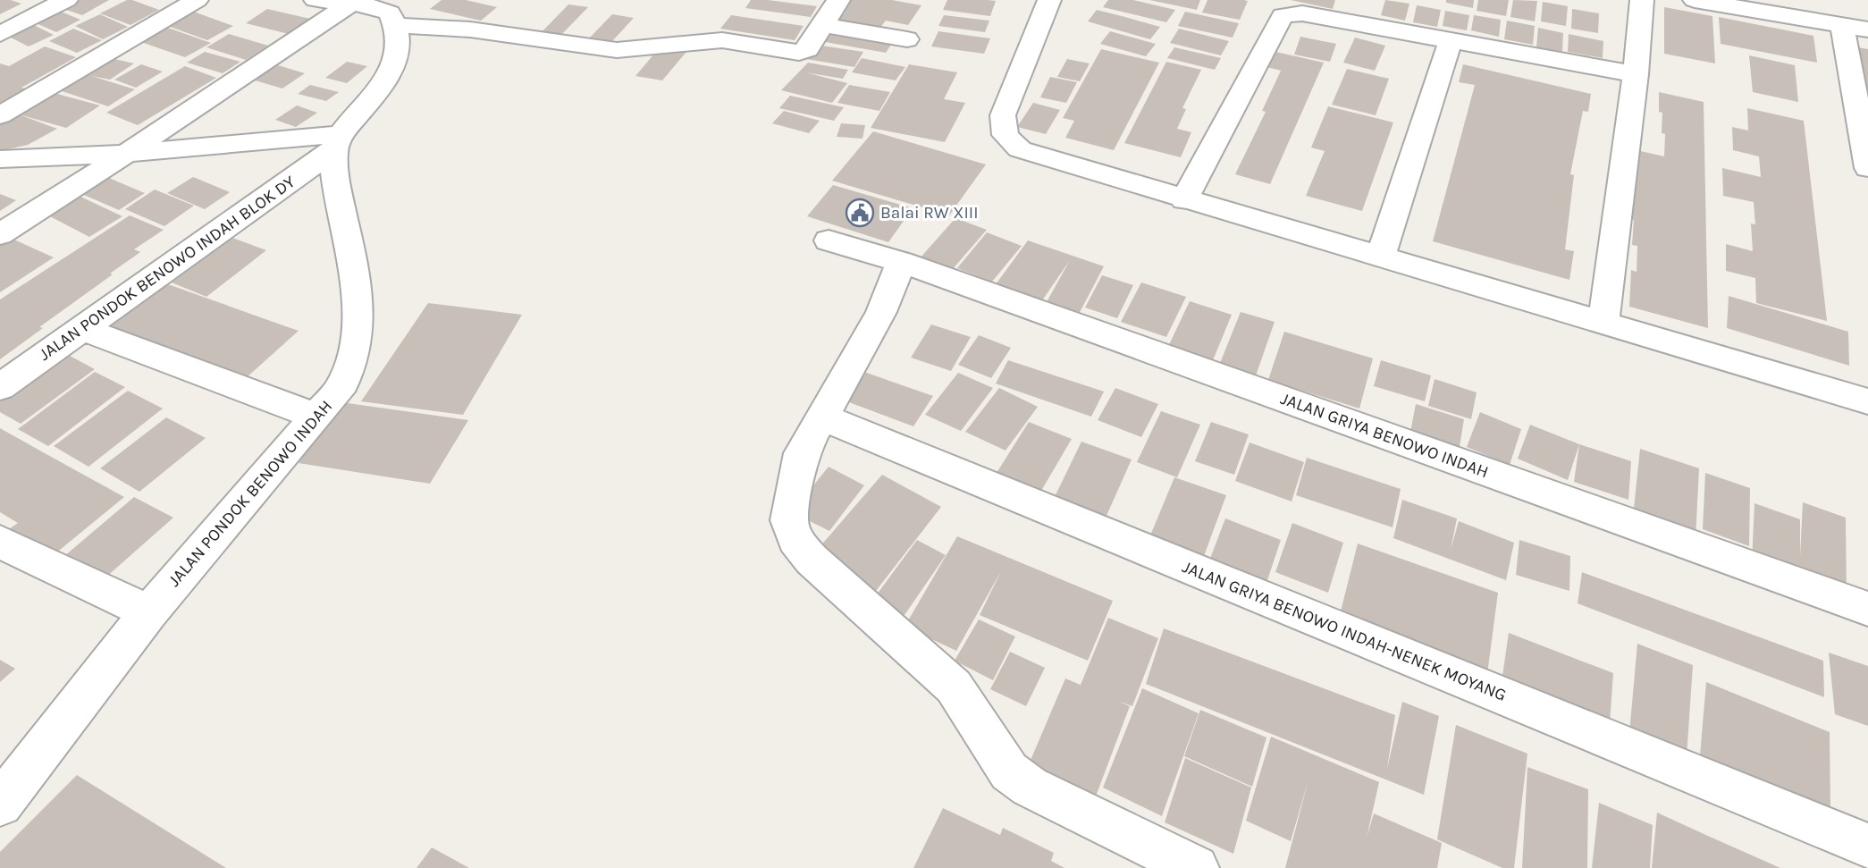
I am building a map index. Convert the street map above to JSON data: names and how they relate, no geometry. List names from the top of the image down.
{
  "streets": {
    "street": [
      "JALAN PONDOK BENOWO INDAH BLOK DY",
      "JALAN GRIYA BENOWO INDAH",
      "JALAN PONDOK BENOWO INDAH",
      "JALAN GRIYA BENOWO INDAH-NENEK MOYANG"
    ]
  },
  "crossings": [
    ["JALAN PONDOK BENOWO INDAH BLOK DY", "JALAN PONDOK BENOWO INDAH"]
  ],
  "places": {
    "public building": ["Balai RW XIII"]
  }
}
